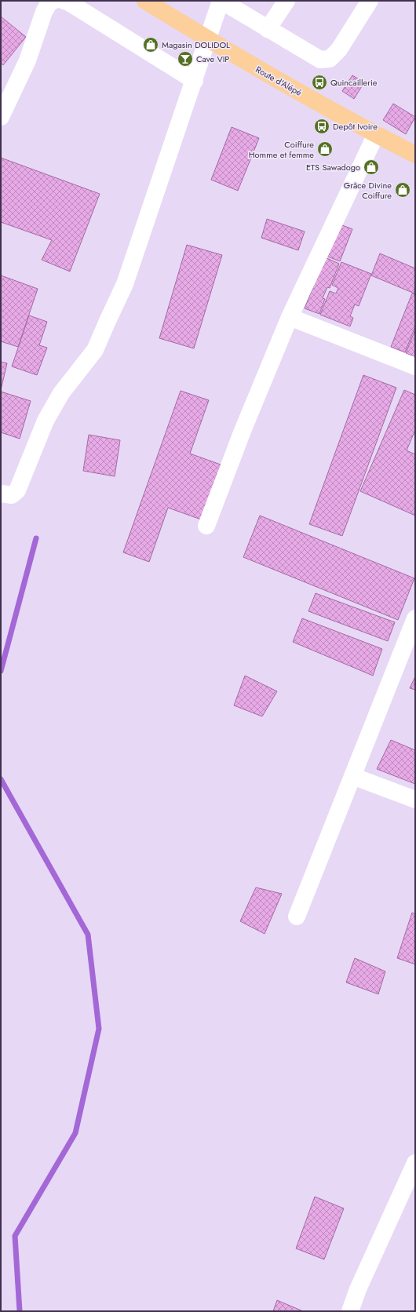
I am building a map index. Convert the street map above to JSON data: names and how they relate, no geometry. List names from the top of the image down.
{
  "streets": {
    "main road": ["Route d'Alépé"]
  },
  "places": {
    "shop": [
      "Magasin DOLIDOL",
      "Coiffure Homme et femme",
      "ETS Sawadogo",
      "Grâce Divine Coiffure"
    ],
    "bar": ["Cave VIP"],
    "bus stop": ["Quincaillerie", "Depôt Ivoire"]
  }
}
